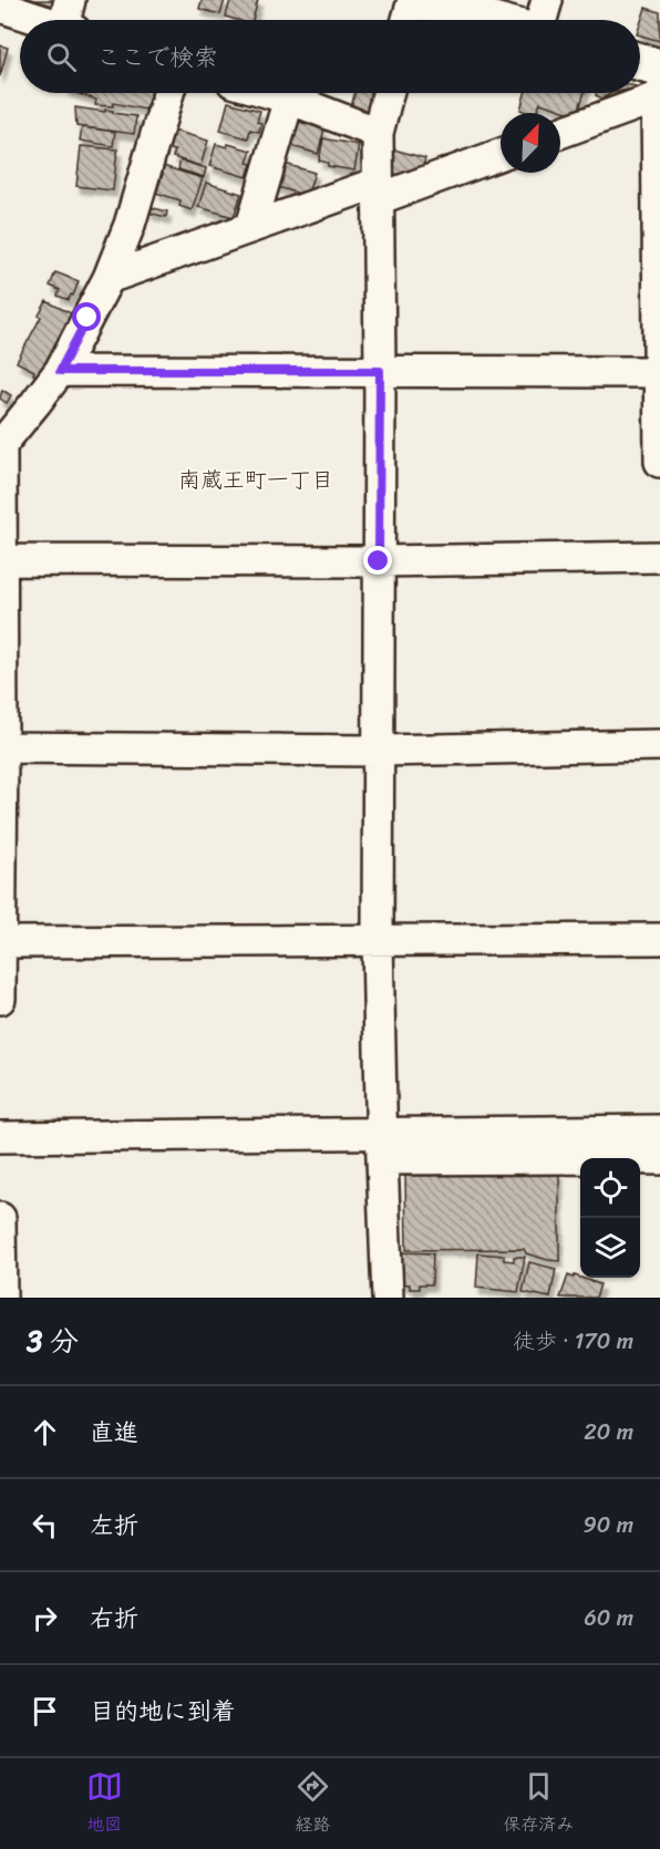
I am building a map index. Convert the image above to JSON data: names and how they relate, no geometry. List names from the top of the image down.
{
  "districts": ["南蔵王町一丁目"],
  "north": "top right",
  "page": {
    "search": "ここで検索",
    "heading": ["3 分", "徒歩 · 170 m"],
    "list": [
      ["直進", "20 m"],
      ["左折", "90 m"],
      ["右折", "60 m"],
      "目的地に到着"
    ],
    "nav": ["地図", "経路", "保存済み"]
  }
}
